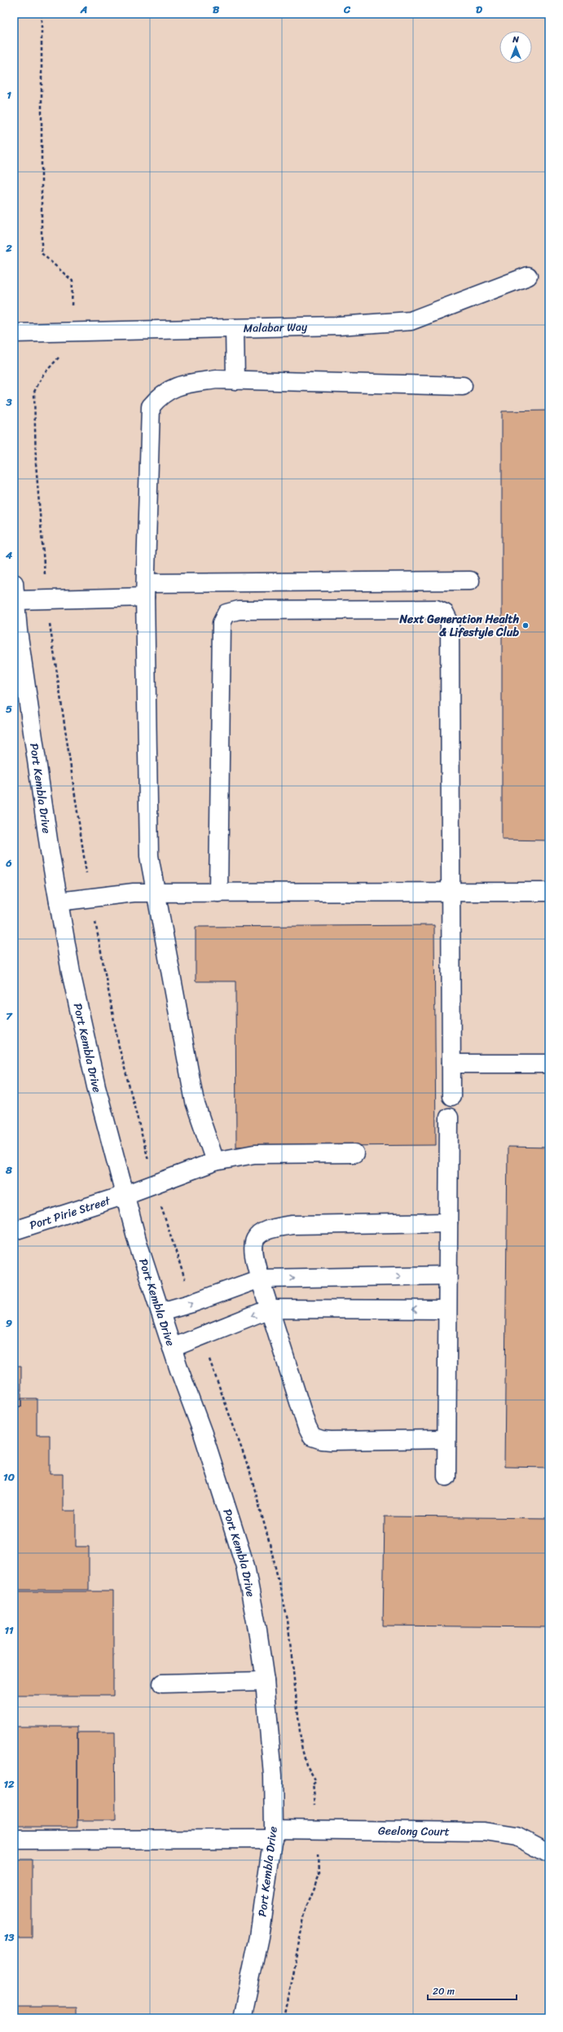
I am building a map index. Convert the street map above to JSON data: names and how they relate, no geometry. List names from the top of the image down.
{
  "streets": {
    "street": [
      "Malabar Way",
      "Port Kembla Drive",
      "Port Pirie Street",
      "Geelong Court"
    ]
  },
  "crossings": [
    ["Port Kembla Drive", "Port Pirie Street"],
    ["Port Kembla Drive", "Geelong Court"]
  ],
  "places": ["Next Generation Health & Lifestyle Club"],
  "scale_bar": "20 m",
  "north": "top",
  "grid": {
    "columns": [
      "A",
      "B",
      "C",
      "D"
    ],
    "rows": [
      "1",
      "2",
      "3",
      "4",
      "5",
      "6",
      "7",
      "8",
      "9",
      "10",
      "11",
      "12",
      "13"
    ]
  }
}
